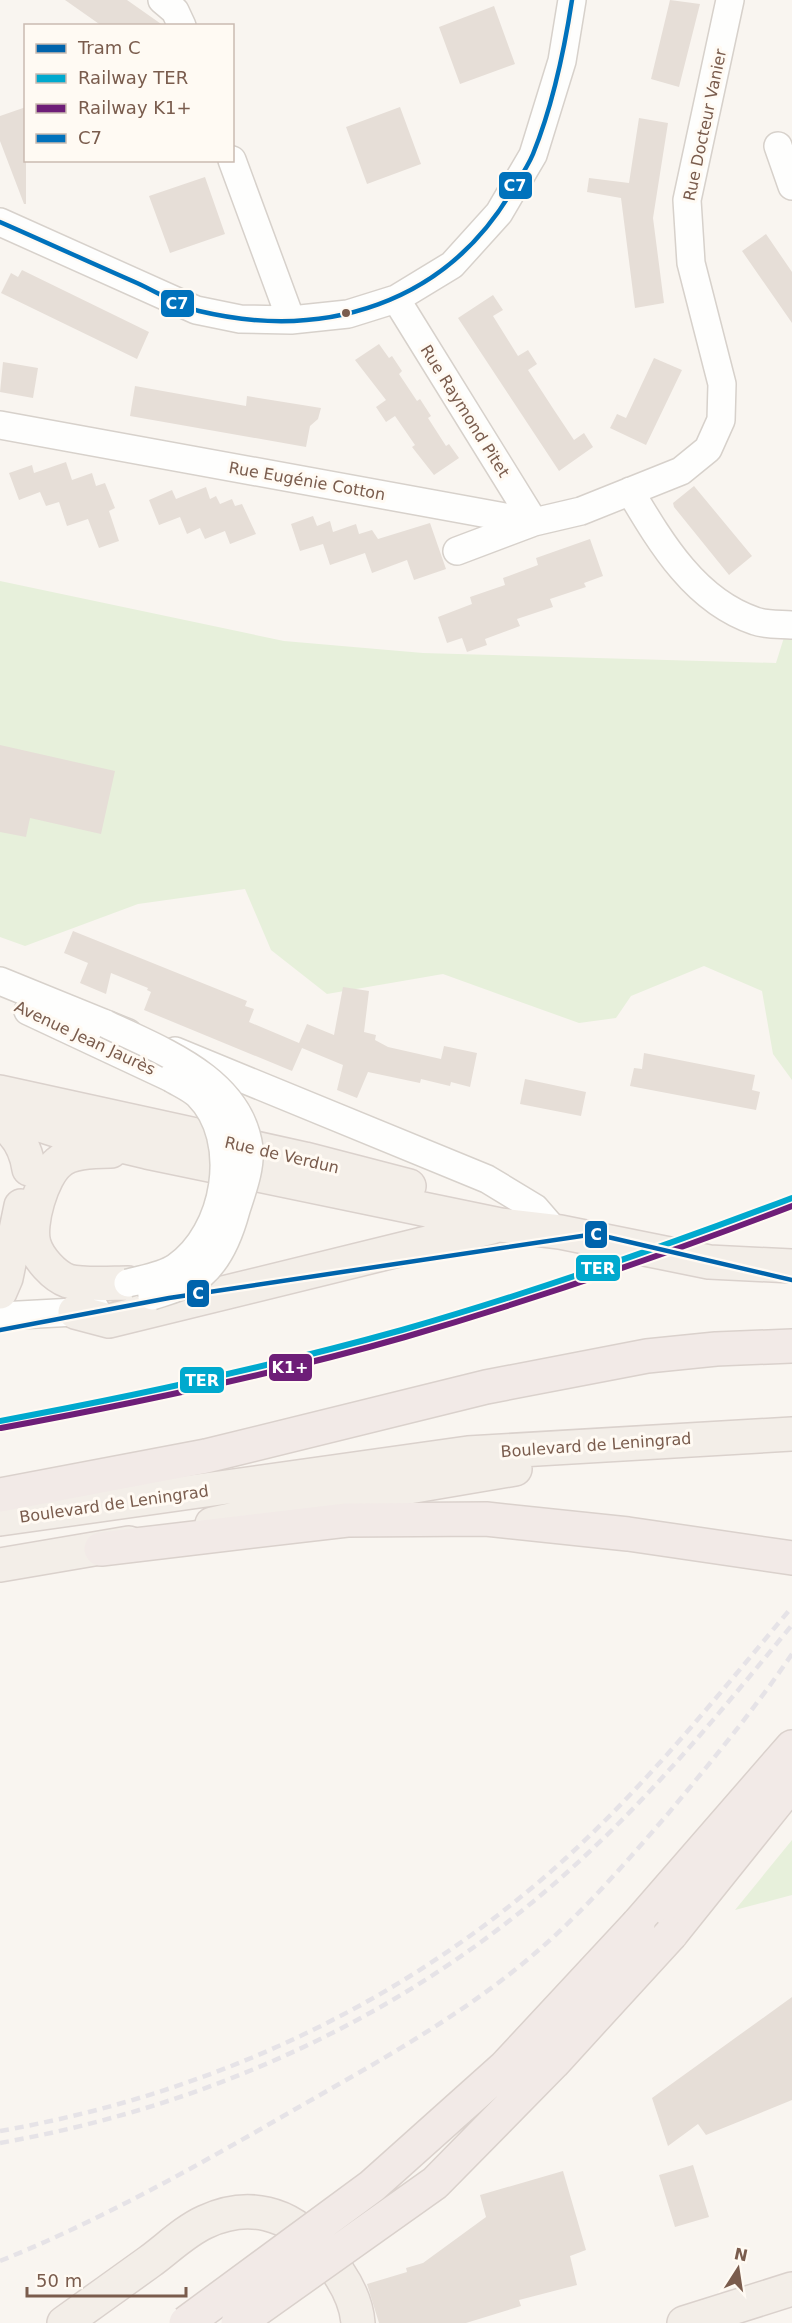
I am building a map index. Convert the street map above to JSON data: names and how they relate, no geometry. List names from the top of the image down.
{
  "streets": {
    "main road": ["Rue de Verdun", "Boulevard de Leningrad"],
    "street": [
      "Rue Docteur Vanier",
      "Rue Raymond Pitet",
      "Rue Eugénie Cotton",
      "Avenue Jean Jaurès"
    ]
  },
  "crossings": [
    ["Rue Docteur Vanier", "Rue Raymond Pitet"],
    ["Rue Docteur Vanier", "Rue Eugénie Cotton"],
    ["Rue Raymond Pitet", "Rue Eugénie Cotton"]
  ],
  "lines": [
    "transit line C7",
    "rail line TER",
    "rail line K1+",
    "tram line C"
  ],
  "legend": [
    "Tram C",
    "Railway TER",
    "Railway K1+",
    "C7"
  ],
  "scale_bar": "50 m",
  "north": "top"
}
